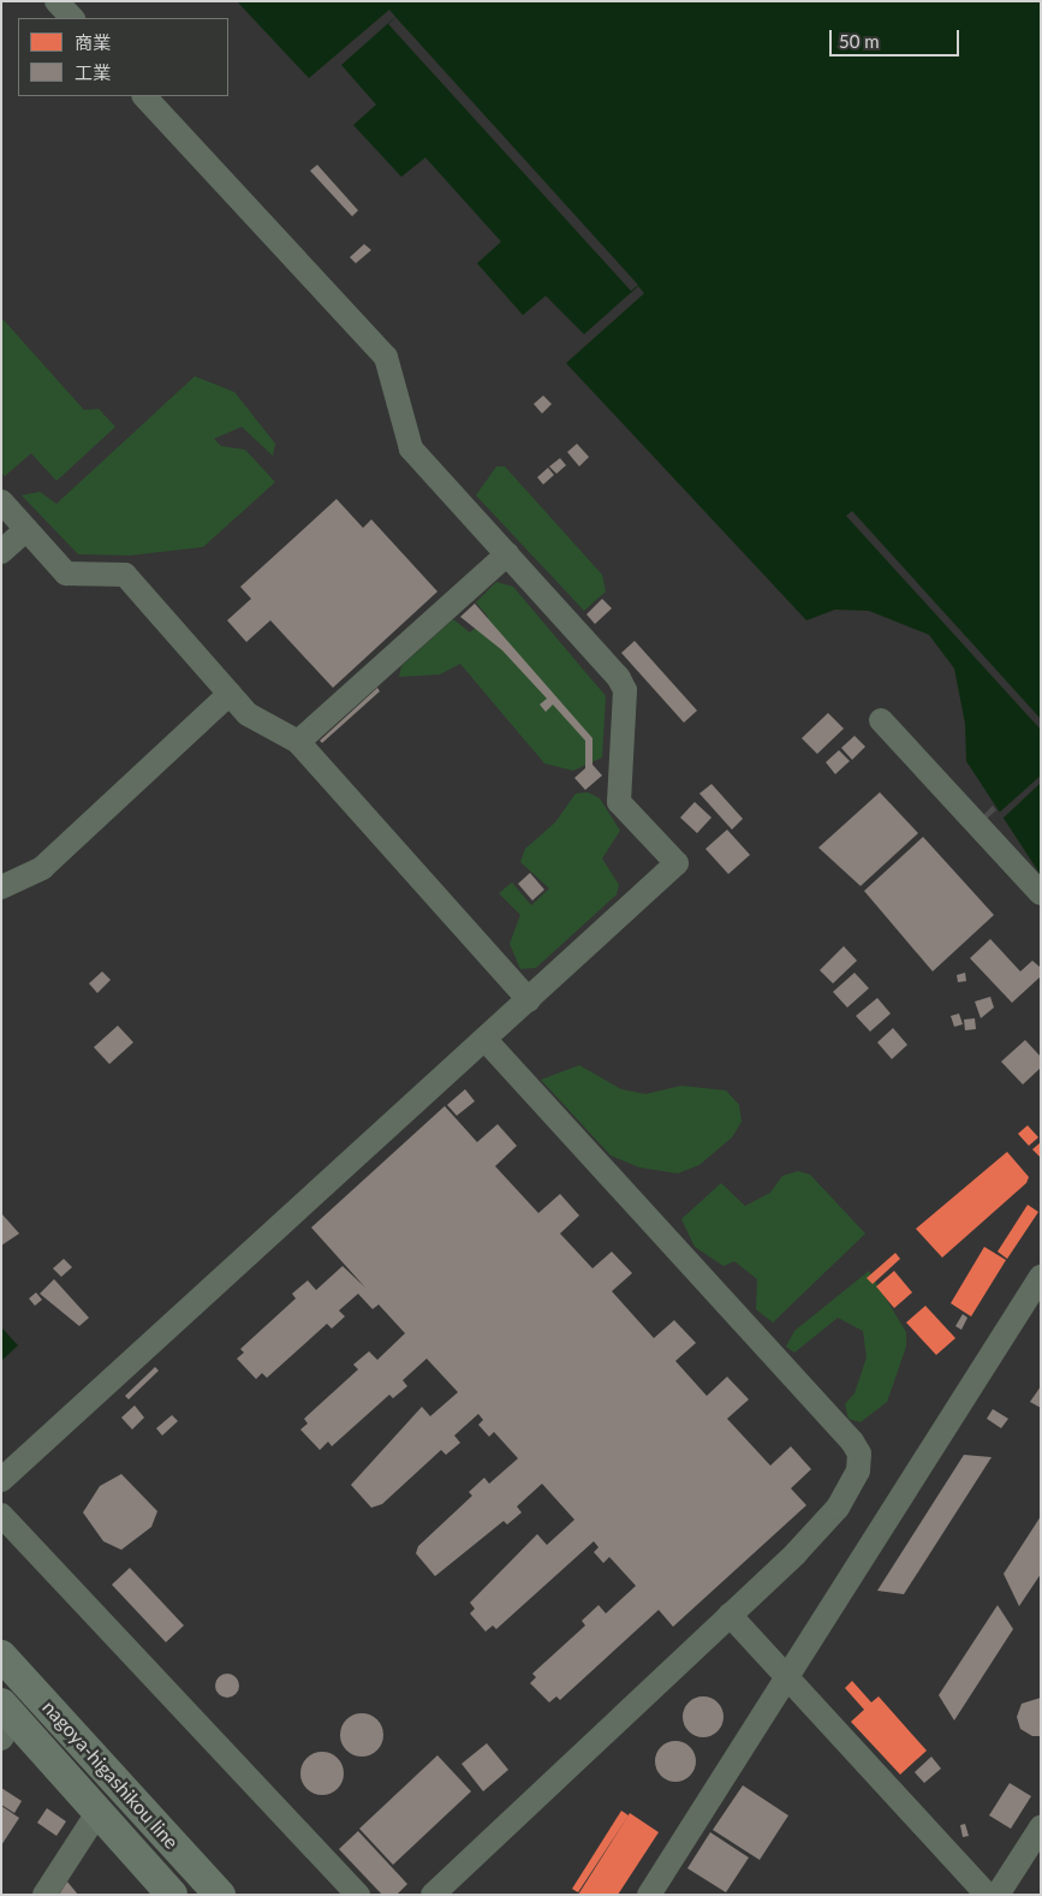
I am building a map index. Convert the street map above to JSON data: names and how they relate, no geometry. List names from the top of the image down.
{
  "streets": {
    "main road": ["nagoya-higashikou line"]
  },
  "legend": ["商業", "工業"],
  "scale_bar": "50 m"
}
